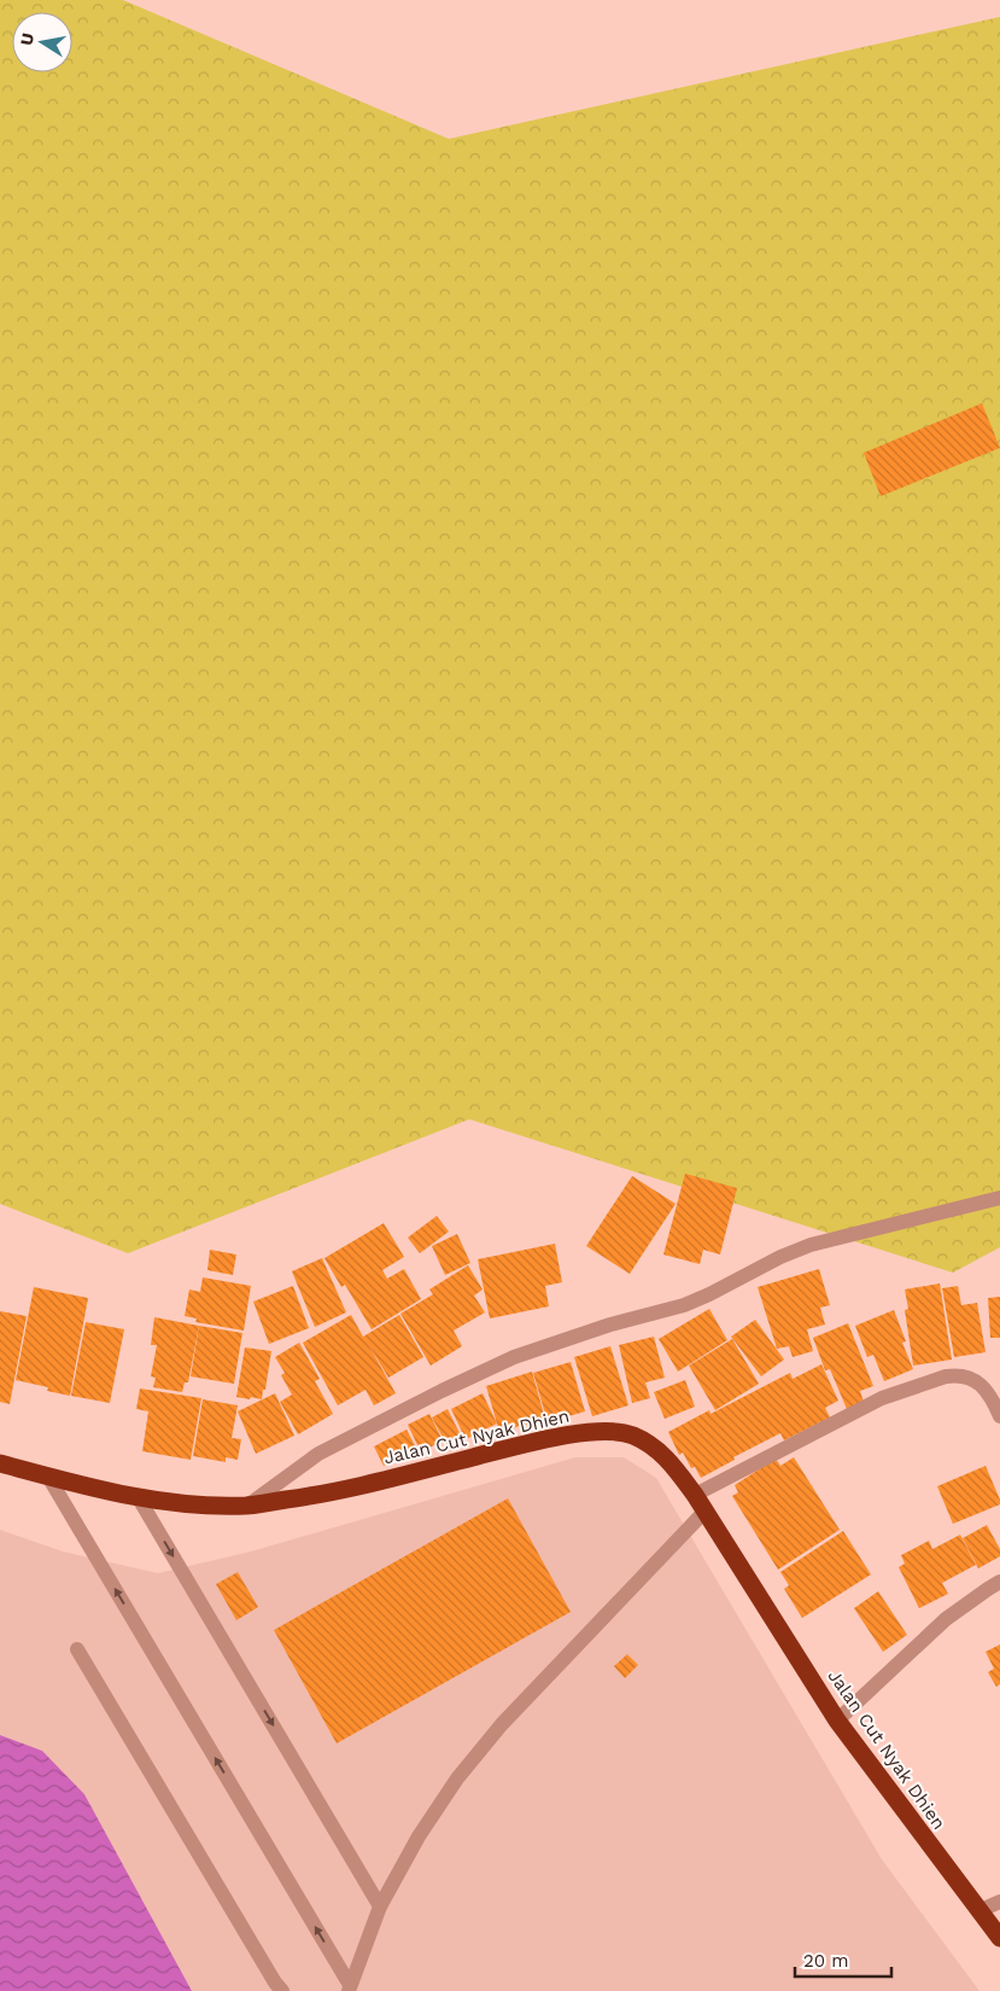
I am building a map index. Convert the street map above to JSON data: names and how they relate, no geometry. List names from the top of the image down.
{
  "streets": {
    "highway": ["Jalan Cut Nyak Dhien"]
  },
  "scale_bar": "20 m",
  "north": "left"
}
